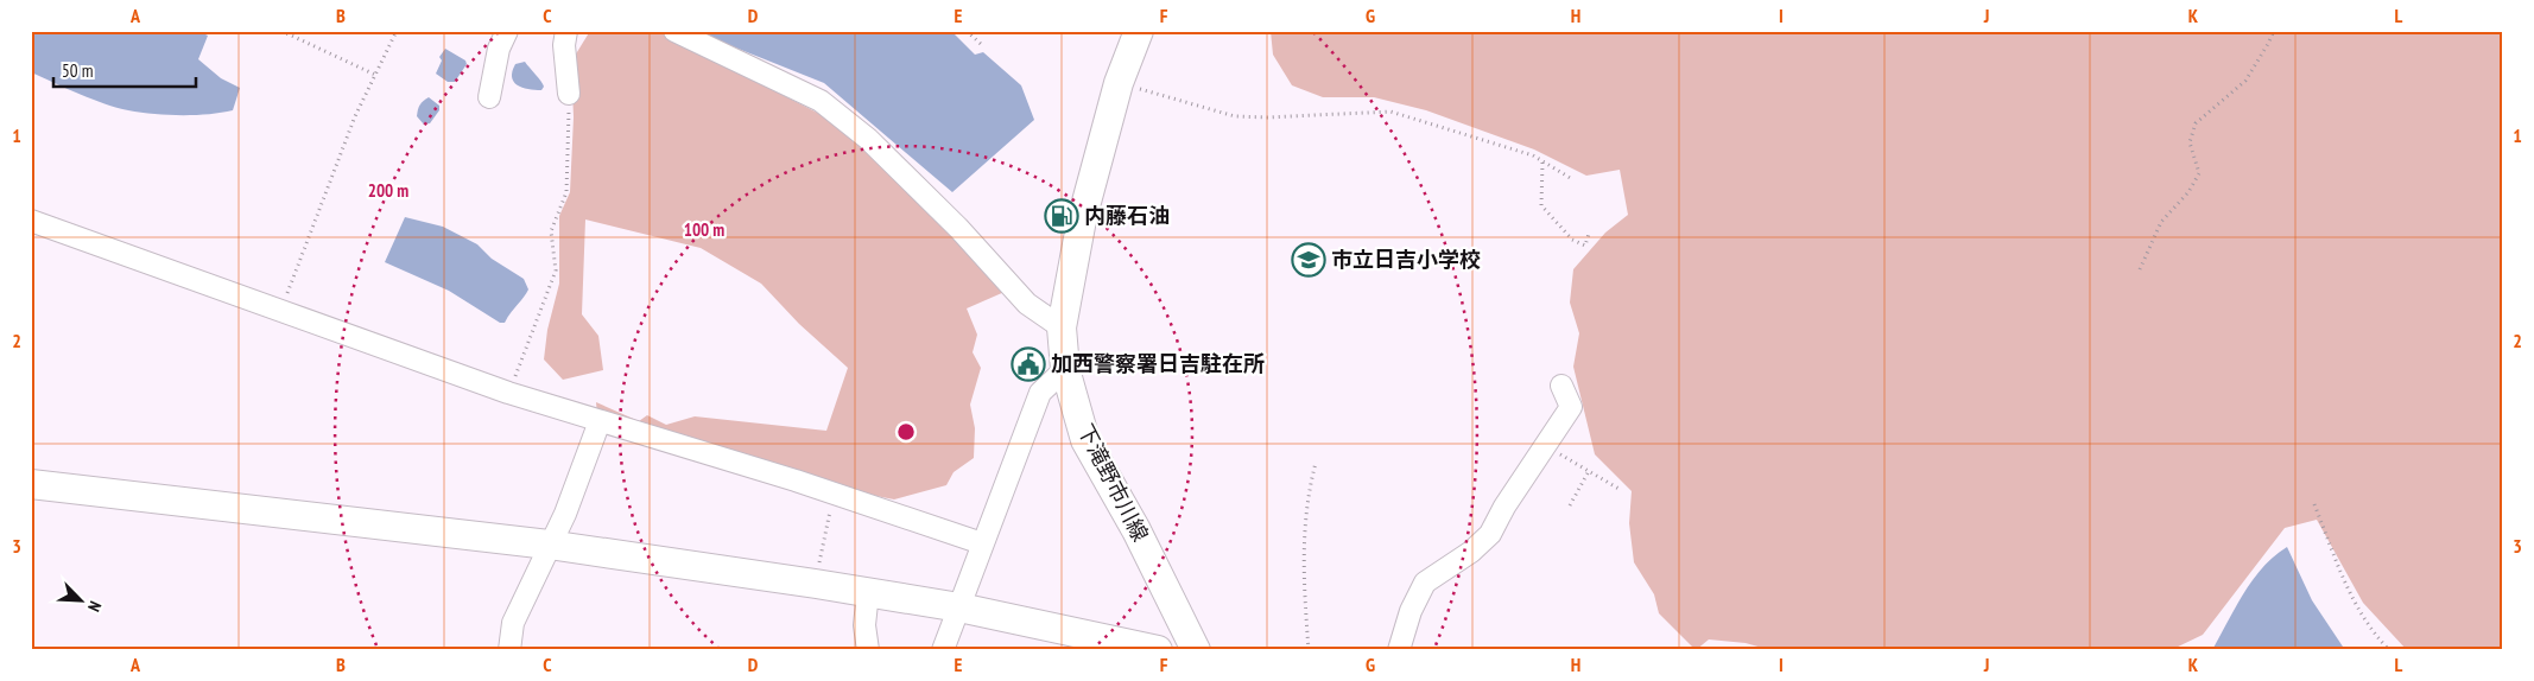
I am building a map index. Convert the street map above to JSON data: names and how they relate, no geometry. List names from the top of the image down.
{
  "streets": {
    "street": ["下滝野市川線"]
  },
  "places": {
    "fuel station": ["内藤石油"],
    "school or university": ["市立日吉小学校"],
    "public building": ["加西警察署日吉駐在所"]
  },
  "scale_bar": "50 m",
  "north": "bottom right",
  "grid": {
    "columns": [
      "A",
      "B",
      "C",
      "D",
      "E",
      "F",
      "G",
      "H",
      "I",
      "J",
      "K",
      "L"
    ],
    "rows": ["1", "2", "3"]
  },
  "rings": ["200 m", "100 m"]
}
